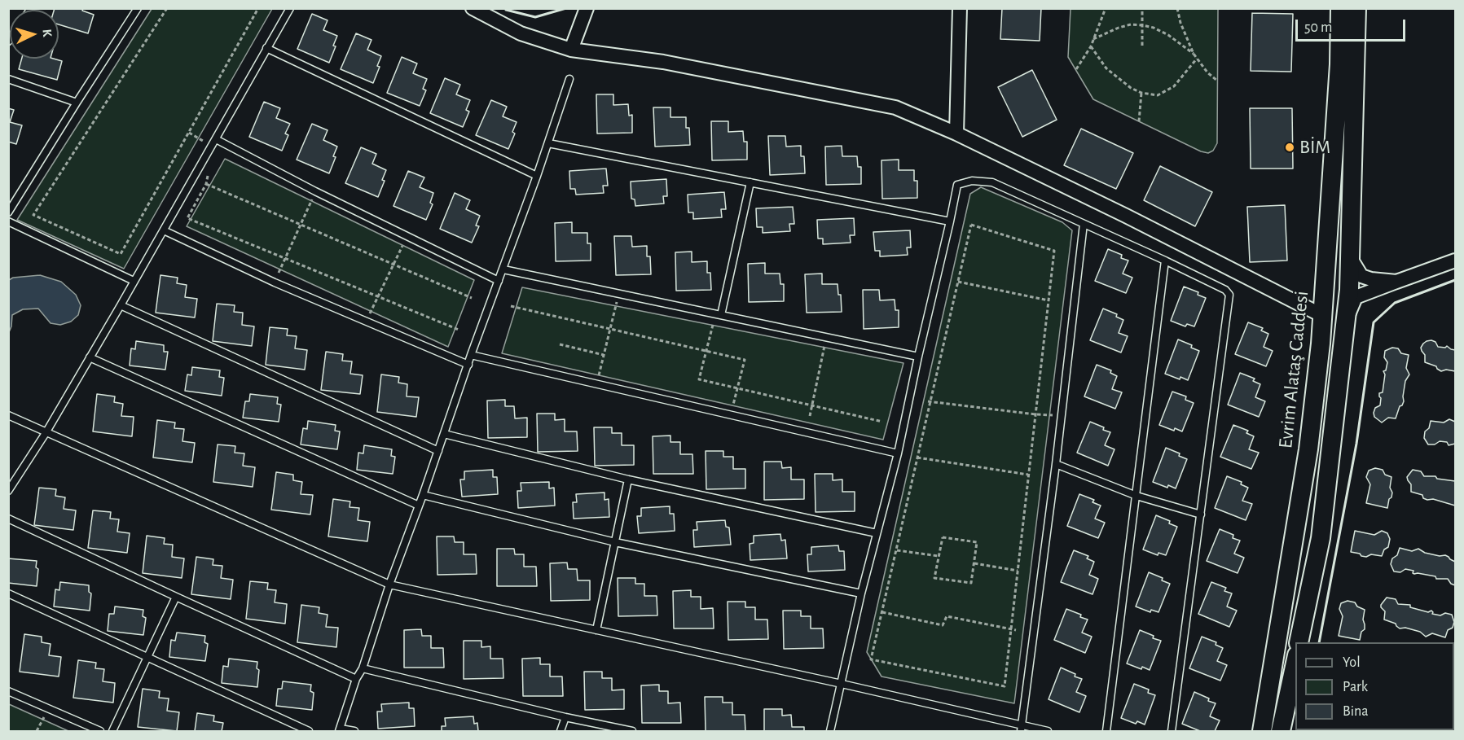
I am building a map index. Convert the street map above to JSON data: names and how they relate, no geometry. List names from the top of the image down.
{
  "streets": {
    "main road": ["Evrim Alataş Caddesi"]
  },
  "places": ["BİM"],
  "legend": ["Yol", "Park", "Bina"],
  "scale_bar": "50 m",
  "north": "right"
}
